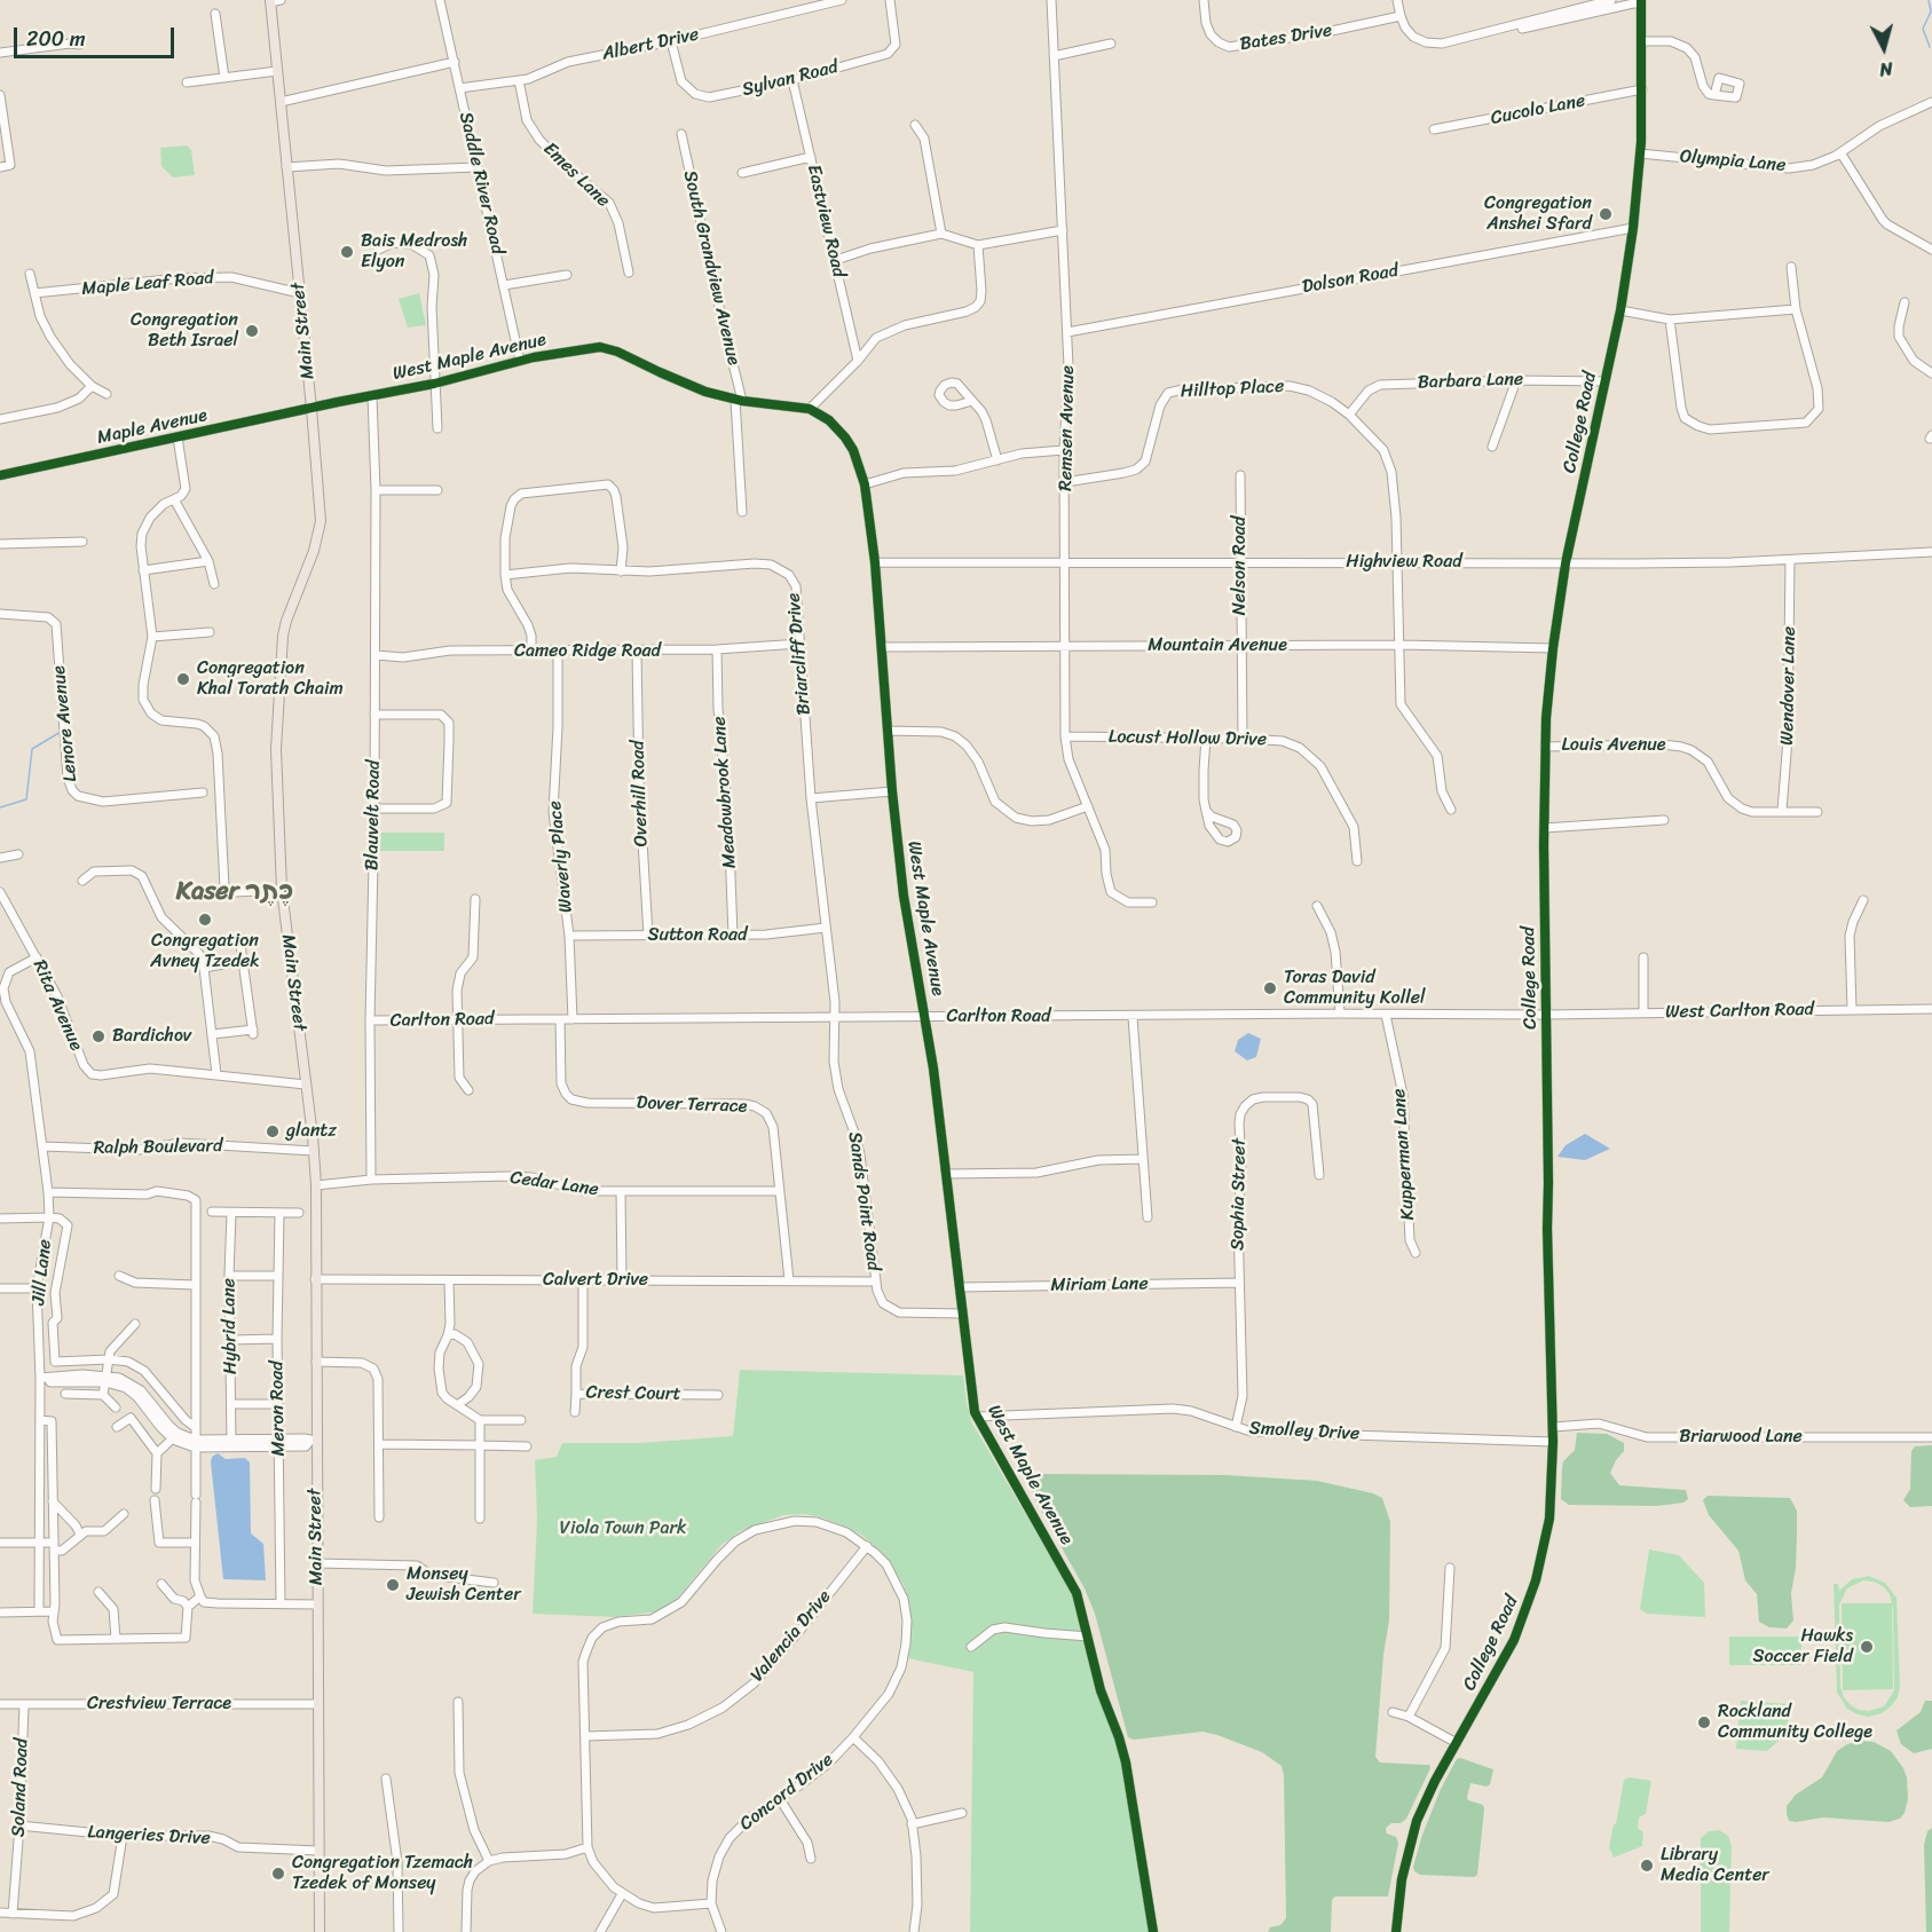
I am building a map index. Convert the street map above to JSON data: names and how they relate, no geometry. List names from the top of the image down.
{
  "streets": {
    "main road": ["Main Street"],
    "street": [
      "Bates Drive",
      "Albert Drive",
      "Sylvan Road",
      "Cucolo Lane",
      "Olympia Lane",
      "Emes Lane",
      "Saddle River Road",
      "Eastview Road",
      "South Grandview Avenue",
      "Dolson Road",
      "Maple Leaf Road",
      "West Maple Avenue",
      "Barbara Lane",
      "Hilltop Place",
      "College Road",
      "Maple Avenue",
      "Remsen Avenue",
      "Highview Road",
      "Nelson Road",
      "Mountain Avenue",
      "Cameo Ridge Road",
      "Briarcliff Drive",
      "Wendover Lane",
      "Lenore Avenue",
      "Locust Hollow Drive",
      "Louis Avenue",
      "Meadowbrook Lane",
      "Overhill Road",
      "Blauvelt Road",
      "Waverly Place",
      "Sutton Road",
      "Rita Avenue",
      "West Carlton Road",
      "Carlton Road",
      "Dover Terrace",
      "Ralph Boulevard",
      "Kupperman Lane",
      "Cedar Lane",
      "Sophia Street",
      "Sands Point Road",
      "Jill Lane",
      "Calvert Drive",
      "Miriam Lane",
      "Hybrid Lane",
      "Crest Court",
      "Meron Road",
      "Smolley Drive",
      "Briarwood Lane",
      "Valencia Drive",
      "Crestview Terrace",
      "Soland Road",
      "Concord Drive",
      "Langeries Drive"
    ]
  },
  "crossings": [
    ["Albert Drive", "Sylvan Road"],
    ["Albert Drive", "Emes Lane"],
    ["Albert Drive", "Saddle River Road"],
    ["Sylvan Road", "Eastview Road"],
    ["Cucolo Lane", "College Road"],
    ["Olympia Lane", "College Road"],
    ["Saddle River Road", "West Maple Avenue"],
    ["South Grandview Avenue", "West Maple Avenue"],
    ["Dolson Road", "College Road"],
    ["Dolson Road", "Remsen Avenue"],
    ["Maple Leaf Road", "Main Street"],
    ["Main Street", "West Maple Avenue"],
    ["Main Street", "Maple Avenue"],
    ["Main Street", "Rita Avenue"],
    ["Main Street", "Ralph Boulevard"],
    ["Main Street", "Calvert Drive"],
    ["Main Street", "Crestview Terrace"],
    ["Main Street", "Langeries Drive"],
    ["West Maple Avenue", "Maple Avenue"],
    ["West Maple Avenue", "Highview Road"],
    ["West Maple Avenue", "Mountain Avenue"],
    ["West Maple Avenue", "Blauvelt Road"],
    ["West Maple Avenue", "Carlton Road"],
    ["West Maple Avenue", "Sands Point Road"],
    ["West Maple Avenue", "Miriam Lane"],
    ["West Maple Avenue", "Smolley Drive"],
    ["Barbara Lane", "Hilltop Place"],
    ["Barbara Lane", "College Road"],
    ["Hilltop Place", "Remsen Avenue"],
    ["Hilltop Place", "Highview Road"],
    ["Hilltop Place", "Mountain Avenue"],
    ["College Road", "Highview Road"],
    ["College Road", "Mountain Avenue"],
    ["College Road", "Louis Avenue"],
    ["College Road", "West Carlton Road"],
    ["College Road", "Carlton Road"],
    ["College Road", "Smolley Drive"],
    ["College Road", "Briarwood Lane"],
    ["Remsen Avenue", "Highview Road"],
    ["Remsen Avenue", "Mountain Avenue"],
    ["Remsen Avenue", "Locust Hollow Drive"],
    ["Highview Road", "Nelson Road"],
    ["Highview Road", "Wendover Lane"],
    ["Nelson Road", "Mountain Avenue"],
    ["Nelson Road", "Locust Hollow Drive"],
    ["Cameo Ridge Road", "Briarcliff Drive"],
    ["Cameo Ridge Road", "Meadowbrook Lane"],
    ["Cameo Ridge Road", "Overhill Road"],
    ["Cameo Ridge Road", "Blauvelt Road"],
    ["Cameo Ridge Road", "Waverly Place"],
    ["Briarcliff Drive", "Sutton Road"],
    ["Briarcliff Drive", "Carlton Road"],
    ["Briarcliff Drive", "Sands Point Road"],
    ["Wendover Lane", "Louis Avenue"],
    ["Meadowbrook Lane", "Sutton Road"],
    ["Overhill Road", "Sutton Road"],
    ["Blauvelt Road", "Carlton Road"],
    ["Blauvelt Road", "Cedar Lane"],
    ["Waverly Place", "Sutton Road"],
    ["Waverly Place", "Carlton Road"],
    ["Rita Avenue", "Jill Lane"],
    ["West Carlton Road", "Carlton Road"],
    ["Carlton Road", "Dover Terrace"],
    ["Carlton Road", "Kupperman Lane"],
    ["Carlton Road", "Sands Point Road"],
    ["Dover Terrace", "Cedar Lane"],
    ["Dover Terrace", "Calvert Drive"],
    ["Ralph Boulevard", "Jill Lane"],
    ["Sophia Street", "Miriam Lane"],
    ["Sophia Street", "Smolley Drive"],
    ["Sands Point Road", "Calvert Drive"],
    ["Calvert Drive", "Crest Court"],
    ["Valencia Drive", "Concord Drive"],
    ["Crestview Terrace", "Soland Road"],
    ["Soland Road", "Langeries Drive"]
  ],
  "districts": ["Kaser כֶּתֶר"],
  "parks": ["Viola Town Park"],
  "places": [
    "Congregation Anshei Sfard",
    "Bais Medrosh Elyon",
    "Congregation Beth Israel",
    "Congregation Khal Torath Chaim",
    "Congregation Avney Tzedek",
    "Toras David Community Kollel",
    "Bardichov",
    "glantz",
    "Monsey Jewish Center",
    "Hawks Soccer Field",
    "Rockland Community College",
    "Library Media Center",
    "Congregation Tzemach Tzedek of Monsey"
  ],
  "scale_bar": "200 m",
  "north": "bottom"
}
